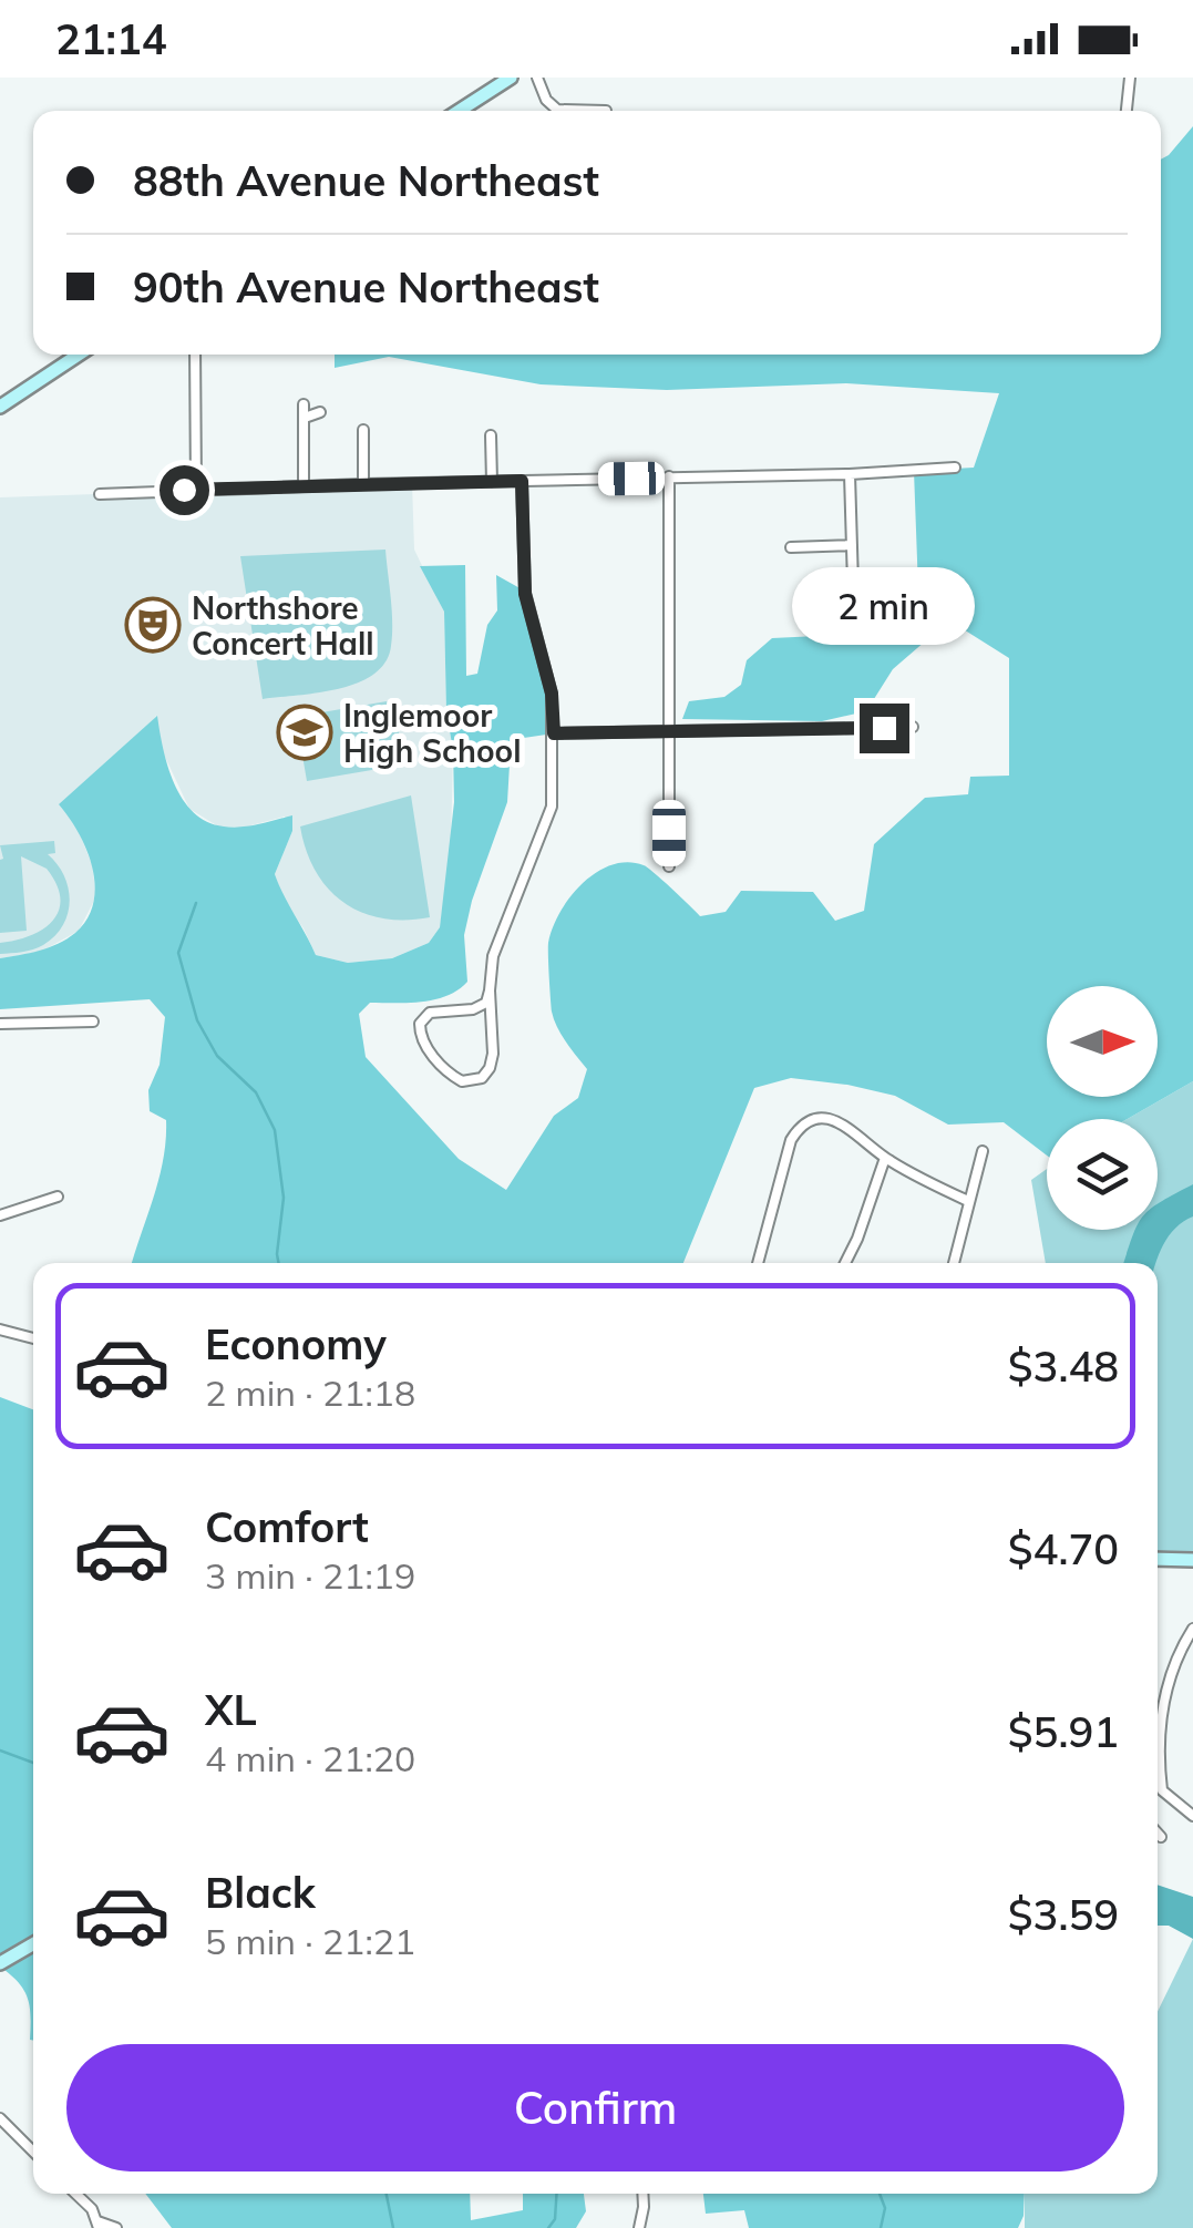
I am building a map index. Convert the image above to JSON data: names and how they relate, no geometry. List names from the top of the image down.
{
  "places": {
    "theatre": ["Northshore Concert Hall"],
    "school or university": ["Inglemoor High School"]
  },
  "north": "right",
  "page": {
    "status": "21:14",
    "banner": ["88th Avenue Northeast", "90th Avenue Northeast"],
    "bubble": "2 min",
    "list": [
      {
        "name": "Economy",
        "note": "2 min · 21:18",
        "value": "$3.48"
      },
      {
        "name": "Comfort",
        "note": "3 min · 21:19",
        "value": "$4.70"
      },
      {
        "name": "XL",
        "note": "4 min · 21:20",
        "value": "$5.91"
      },
      {
        "name": "Black",
        "note": "5 min · 21:21",
        "value": "$3.59"
      }
    ],
    "buttons": "Confirm"
  }
}
